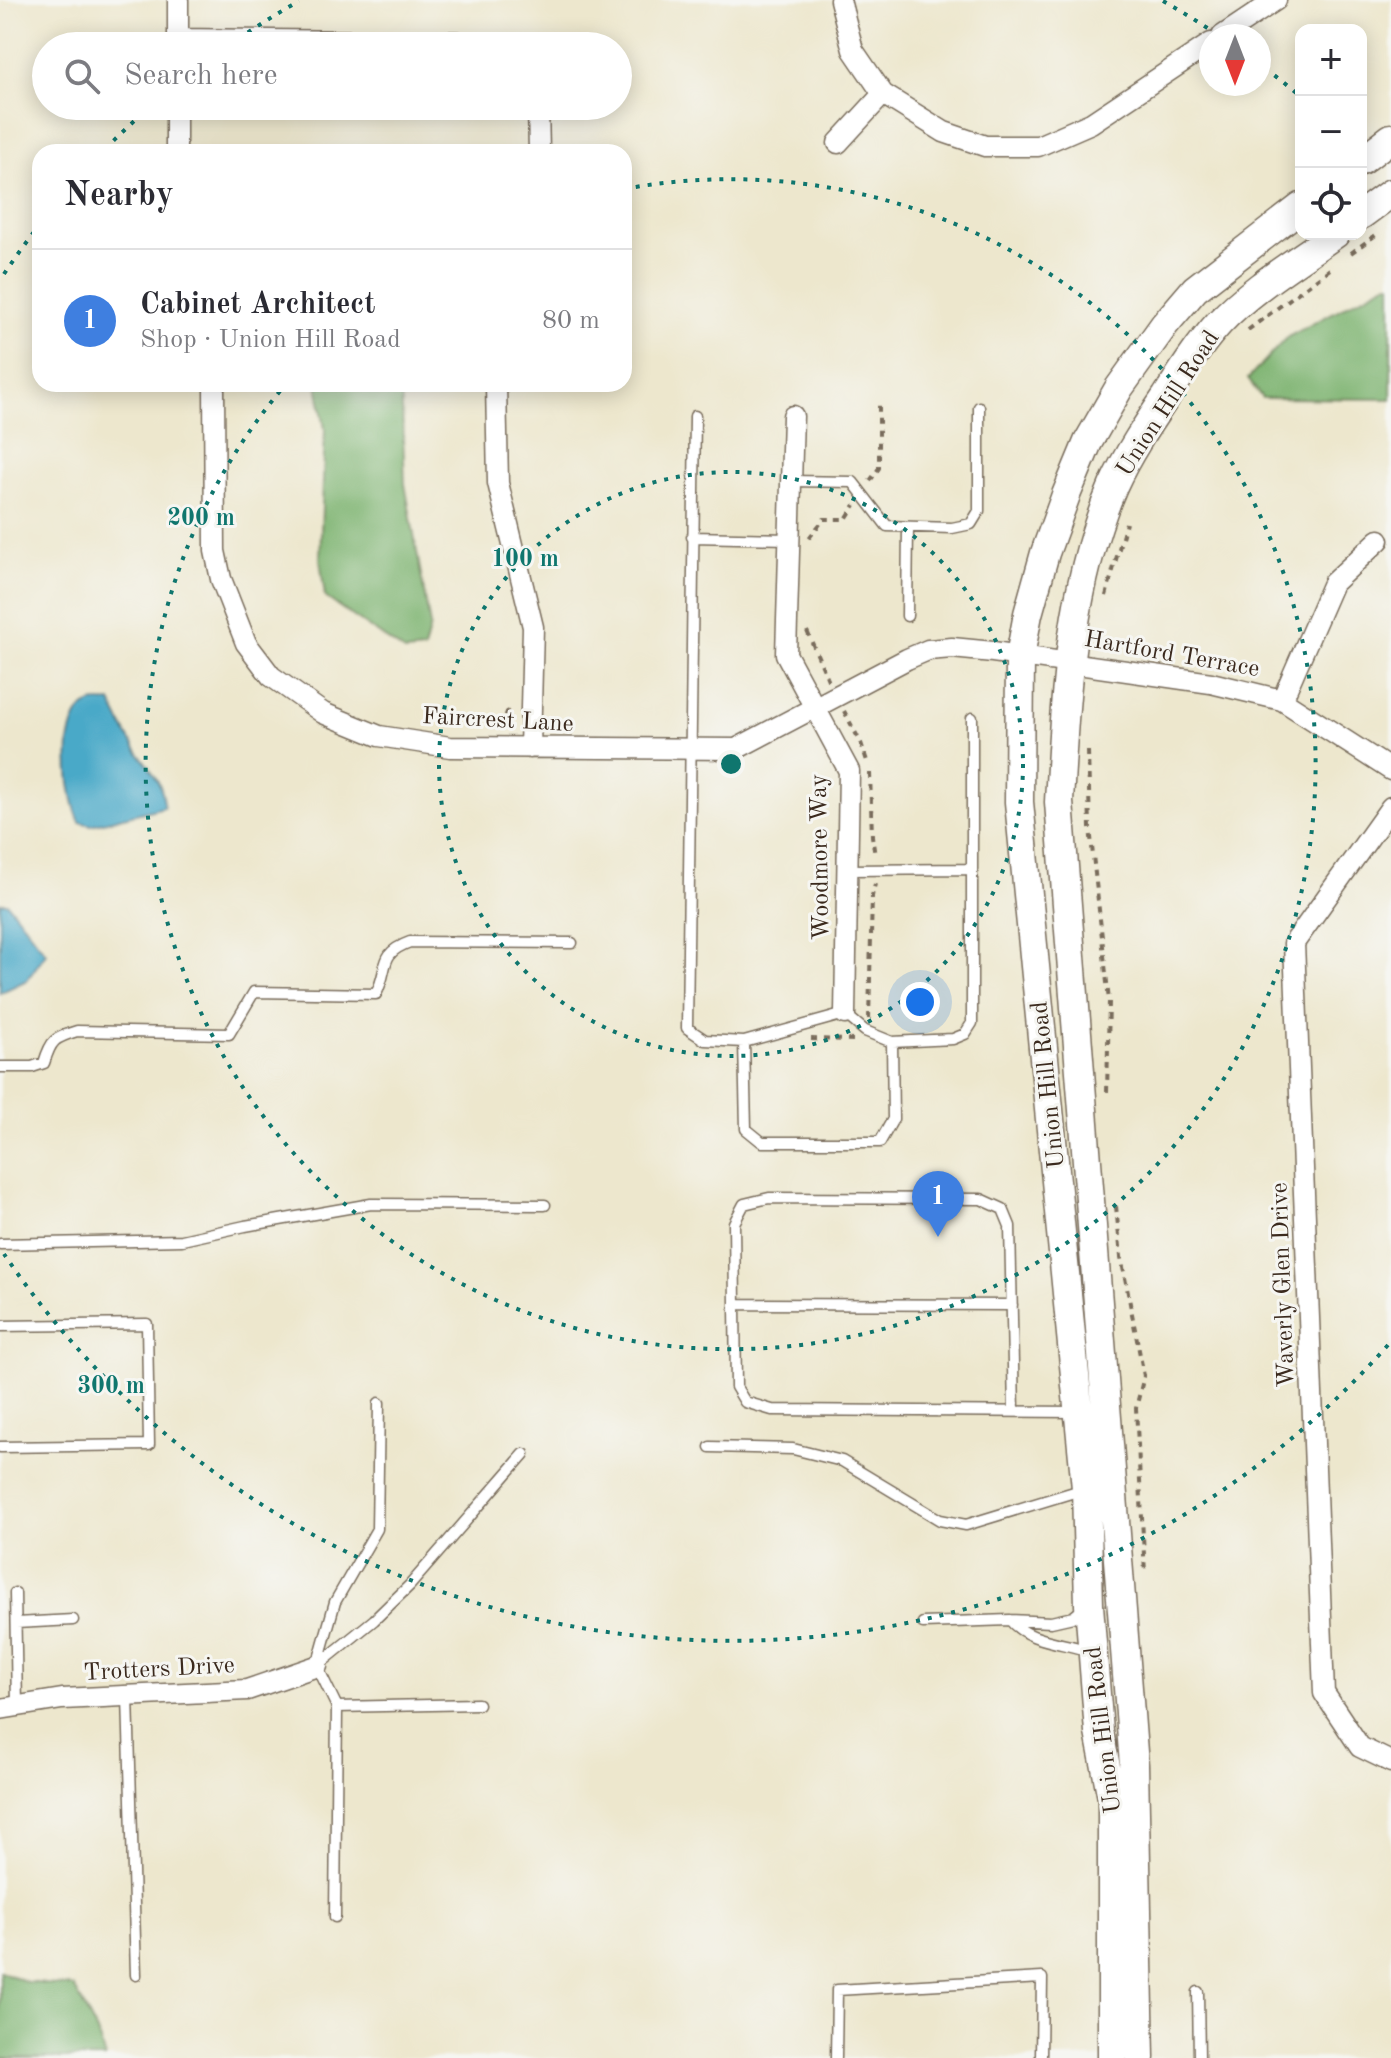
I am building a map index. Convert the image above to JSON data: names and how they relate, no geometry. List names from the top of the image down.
{
  "streets": {
    "street": [
      "Union Hill Road",
      "Hartford Terrace",
      "Faircrest Lane",
      "Woodmore Way",
      "Waverly Glen Drive",
      "Trotters Drive"
    ]
  },
  "crossings": [
    ["Union Hill Road", "Hartford Terrace"],
    ["Union Hill Road", "Faircrest Lane"],
    ["Hartford Terrace", "Faircrest Lane"],
    ["Faircrest Lane", "Woodmore Way"]
  ],
  "north": "bottom",
  "page": {
    "map_buttons": ["+", "−"],
    "search": "Search here",
    "heading": "Nearby",
    "list": [
      {
        "mark": "1",
        "name": "Cabinet Architect",
        "note": "Shop · Union Hill Road",
        "value": "80 m"
      }
    ],
    "pins": "1"
  },
  "rings": ["200 m", "100 m", "300 m"]
}
